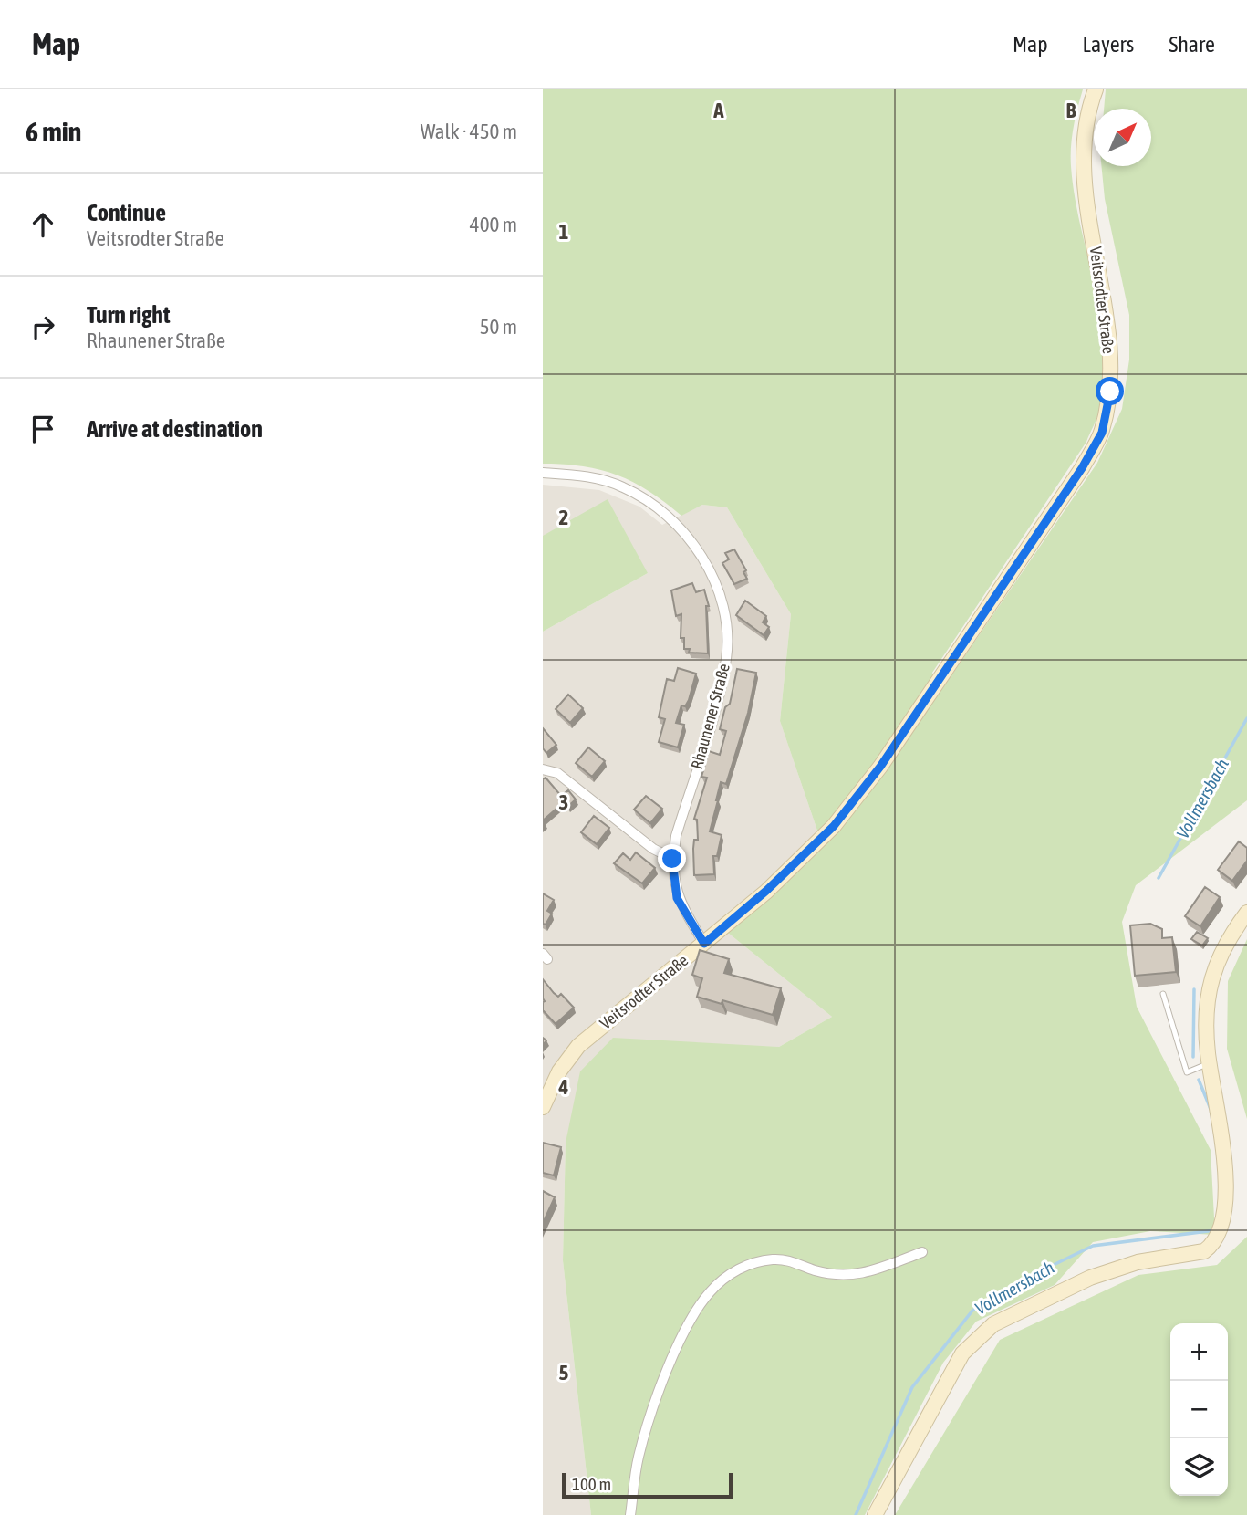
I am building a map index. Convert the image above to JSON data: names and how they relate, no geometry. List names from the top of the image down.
{
  "streets": {
    "street": ["Veitsrodter Straße", "Rhaunener Straße"]
  },
  "crossings": [
    ["Veitsrodter Straße", "Rhaunener Straße"]
  ],
  "water": ["Vollmersbach"],
  "scale_bar": "100 m",
  "north": "top right",
  "page": {
    "header": "Map",
    "nav": ["Map", "Layers", "Share"],
    "heading": ["6 min", "Walk · 450 m"],
    "list": [
      ["Continue", "Veitsrodter Straße", "400 m"],
      ["Turn right", "Rhaunener Straße", "50 m"],
      "Arrive at destination"
    ],
    "map_buttons": ["+", "−"],
    "scale": "100 m"
  },
  "grid": {
    "columns": ["A", "B"],
    "rows": [
      "1",
      "2",
      "3",
      "4",
      "5"
    ]
  }
}
